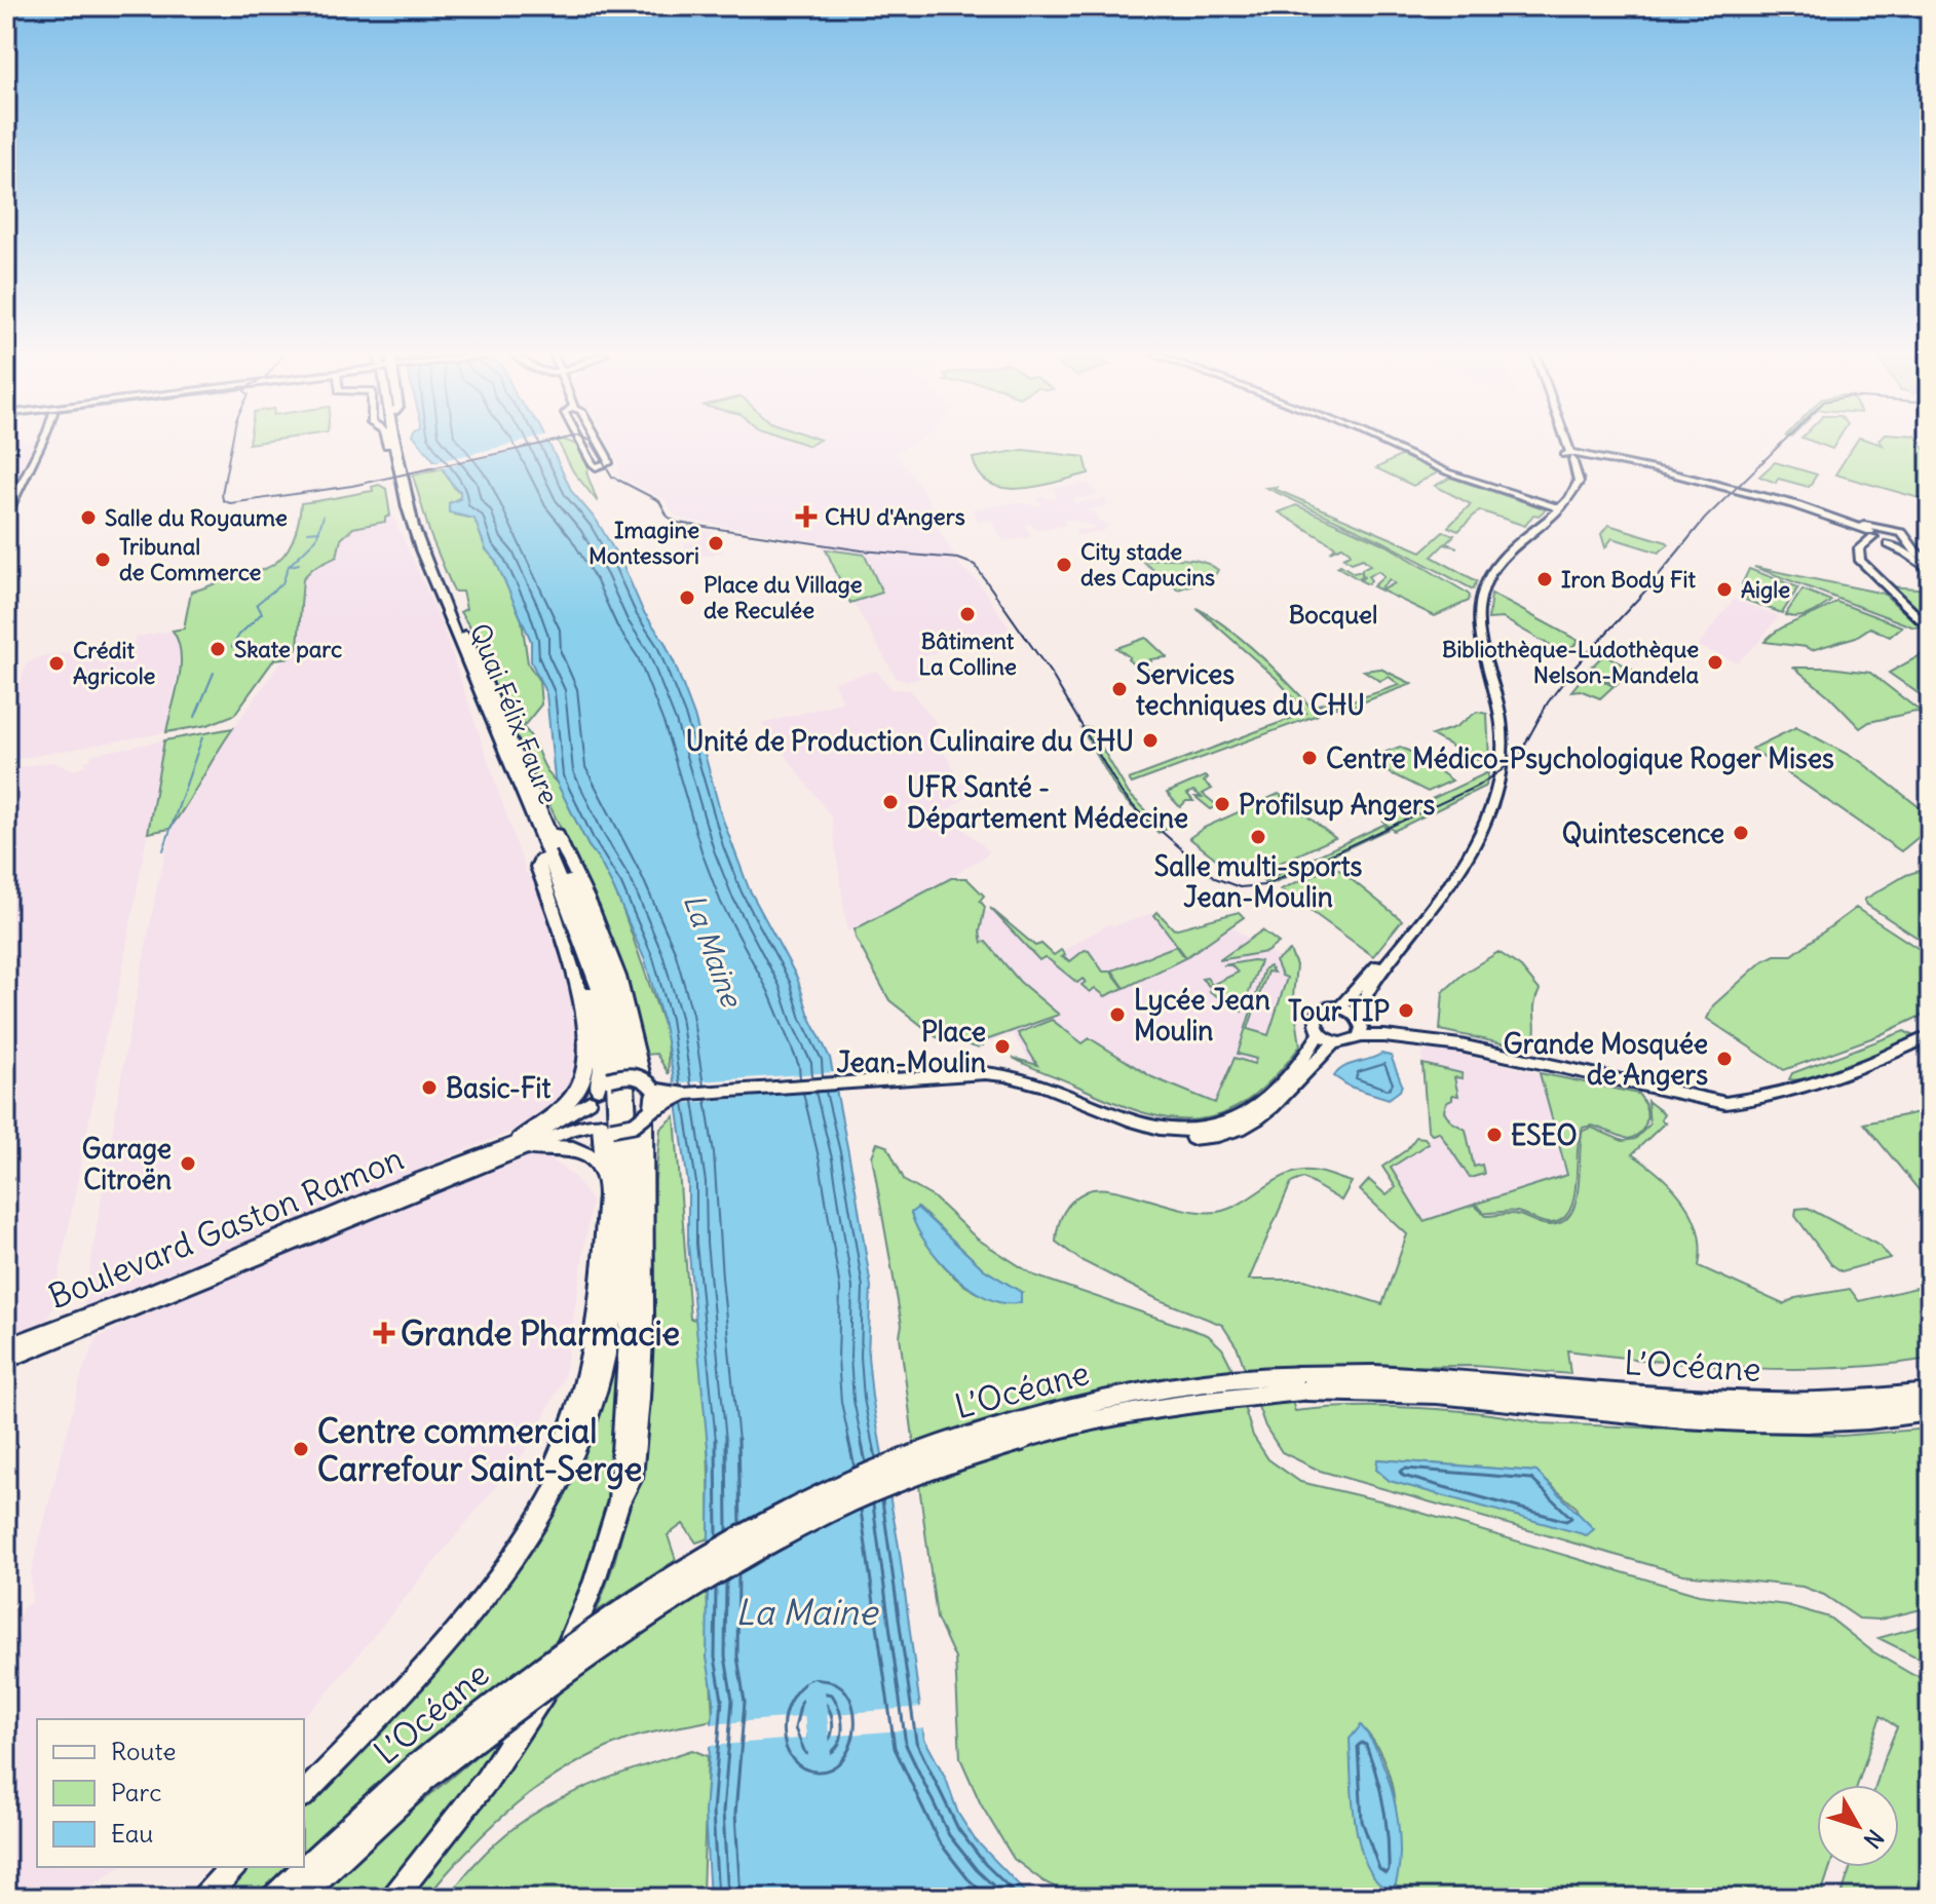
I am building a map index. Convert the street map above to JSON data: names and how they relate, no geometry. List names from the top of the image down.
{
  "streets": {
    "highway": ["Quai Félix Faure", "L’Océane"],
    "main road": ["Boulevard Gaston Ramon"]
  },
  "districts": ["Bocquel"],
  "water": ["La Maine"],
  "places": {
    "health": ["CHU d'Angers", "Grande Pharmacie"],
    "other": [
      "Salle du Royaume",
      "Imagine Montessori",
      "Tribunal de Commerce",
      "City stade des Capucins",
      "Iron Body Fit",
      "Aigle",
      "Place du Village de Reculée",
      "Bâtiment La Colline",
      "Skate parc",
      "Bibliothèque-Ludothèque Nelson-Mandela",
      "Crédit Agricole",
      "Services techniques du CHU",
      "Unité de Production Culinaire du CHU",
      "Centre Médico-Psychologique Roger Mises",
      "UFR Santé - Département Médecine",
      "Profilsup Angers",
      "Quintescence",
      "Salle multi-sports Jean-Moulin",
      "Tour TIP",
      "Lycée Jean Moulin",
      "Place Jean-Moulin",
      "Grande Mosquée de Angers",
      "Basic-Fit",
      "ESEO",
      "Garage Citroën",
      "Centre commercial Carrefour Saint-Serge"
    ]
  },
  "legend": ["Route", "Parc", "Eau"],
  "north": "bottom right"
}
